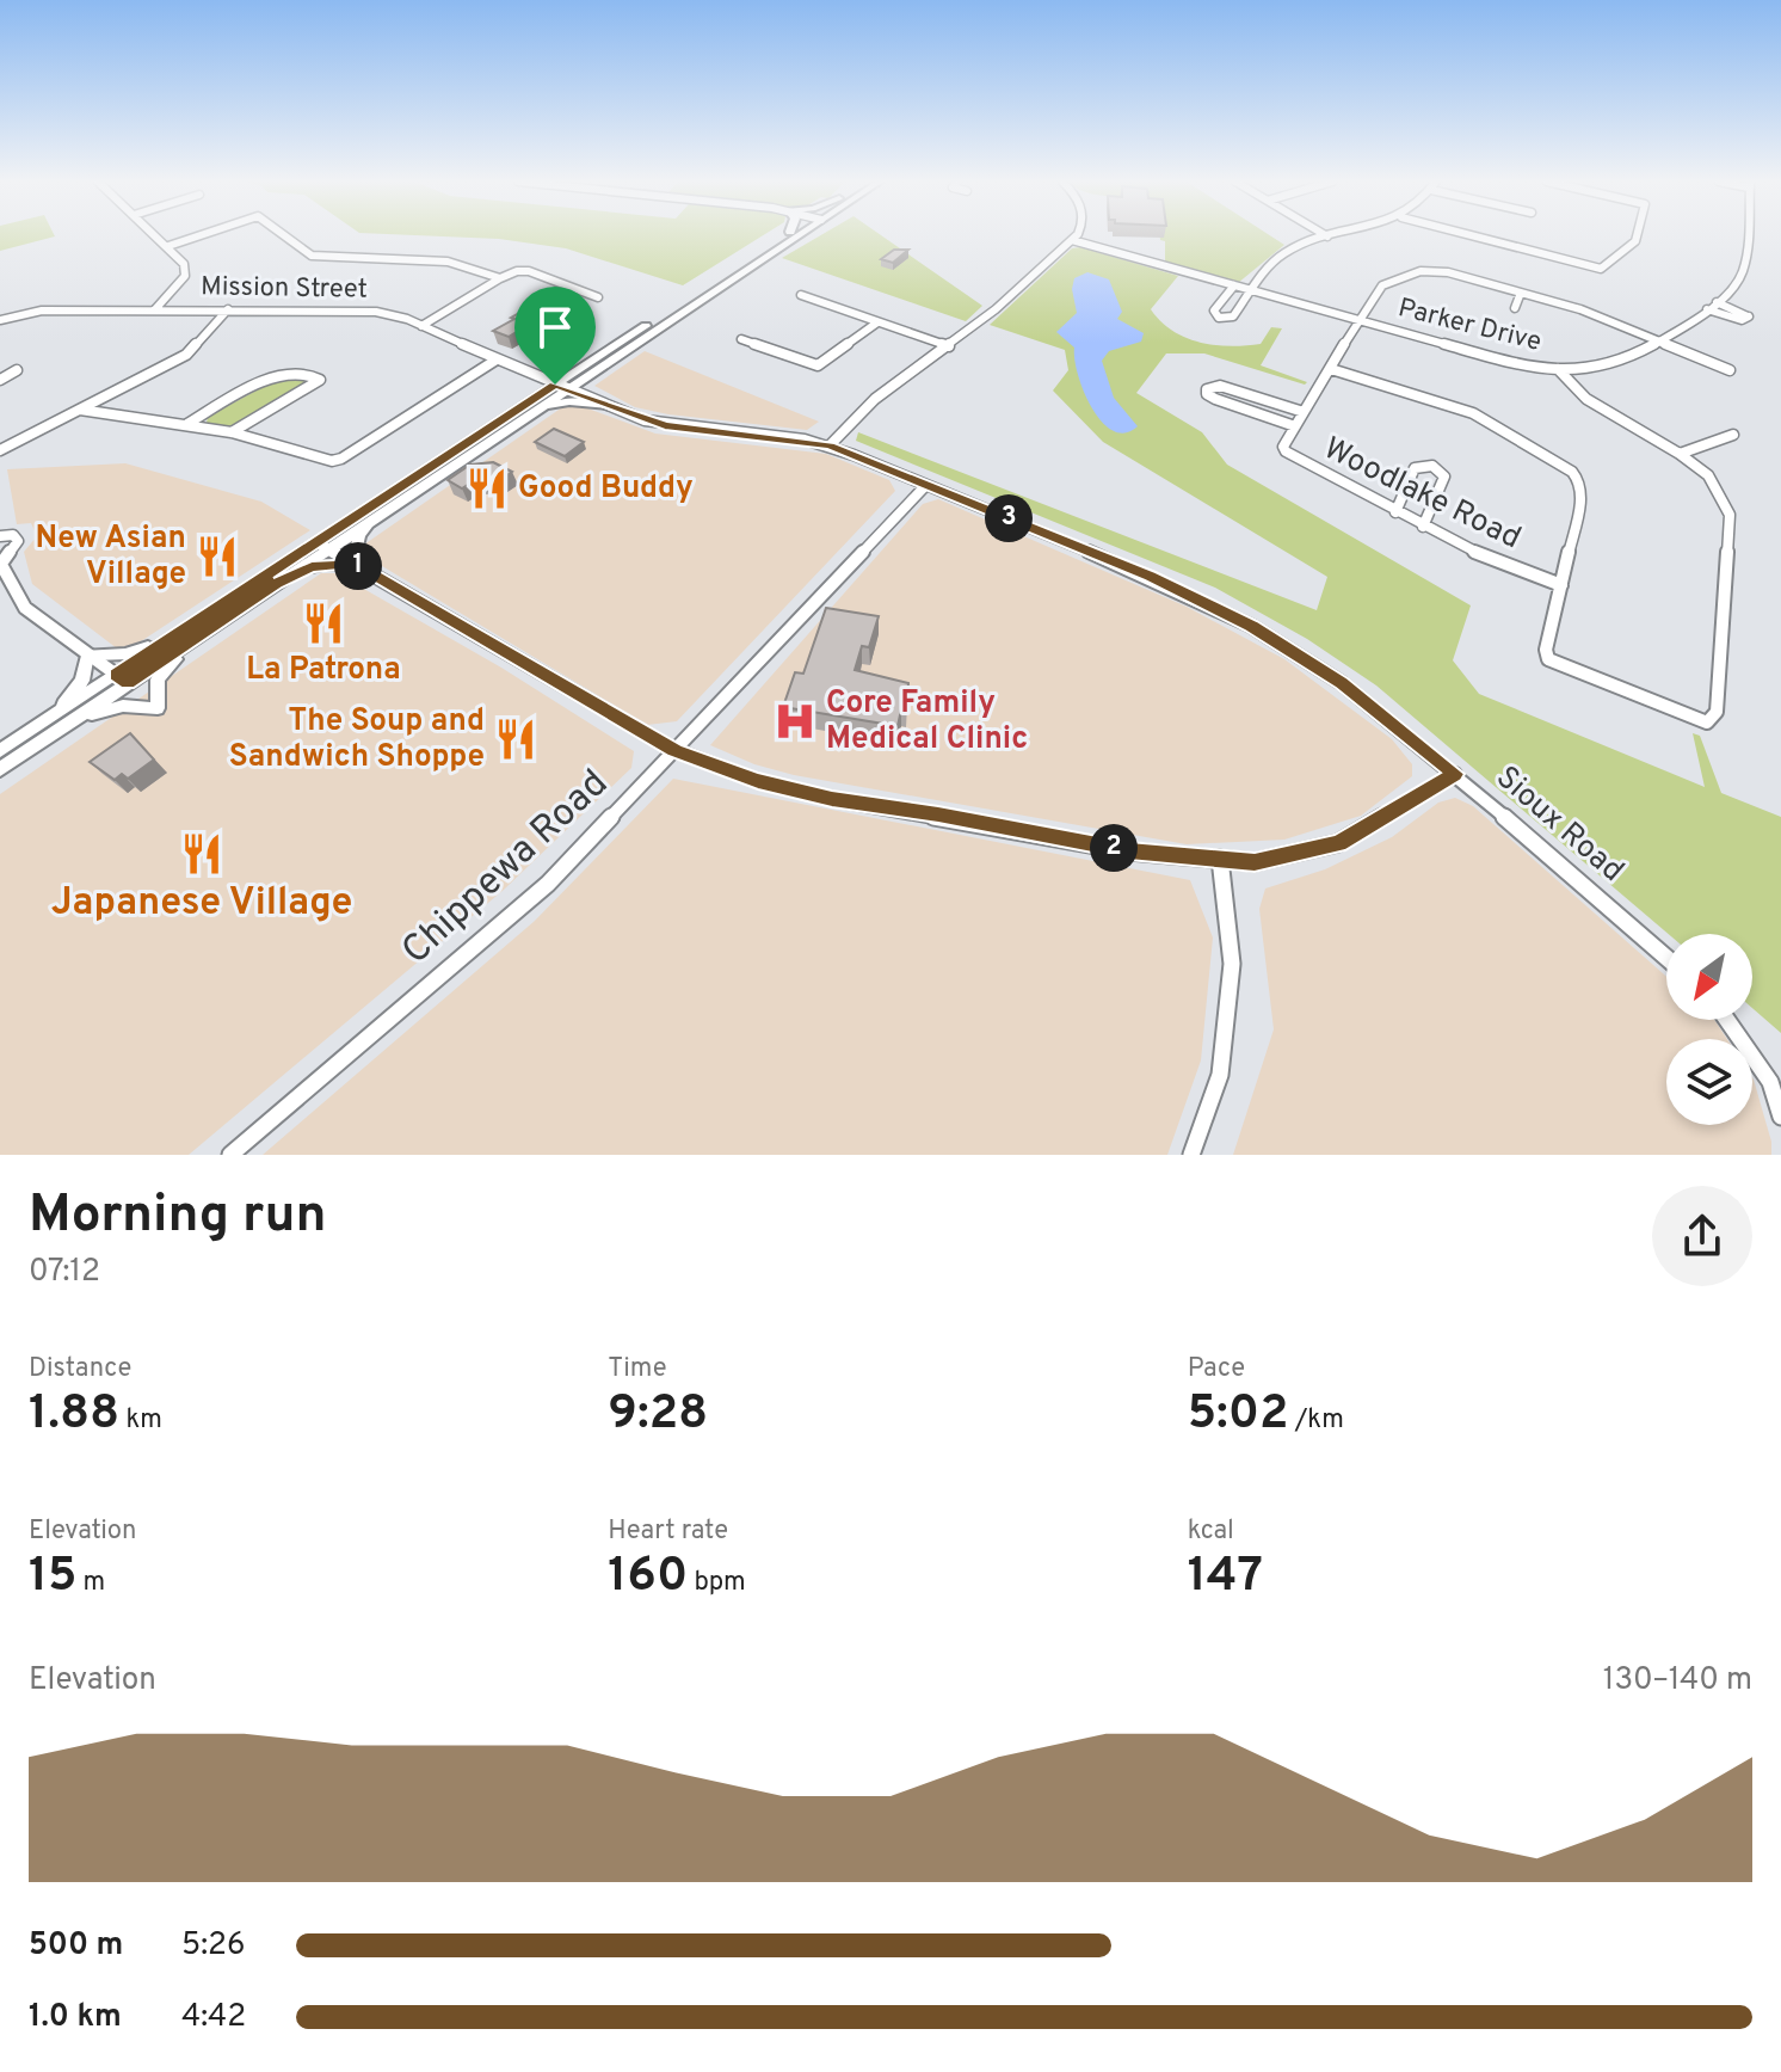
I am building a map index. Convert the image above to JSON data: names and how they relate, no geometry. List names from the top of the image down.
{
  "streets": {
    "street": [
      "Mission Street",
      "Parker Drive",
      "Woodlake Road",
      "Sioux Road",
      "Chippewa Road"
    ]
  },
  "crossings": [
    ["Mission Street", "Sioux Road"],
    ["Parker Drive", "Woodlake Road"],
    ["Sioux Road", "Chippewa Road"]
  ],
  "places": {
    "restaurant": [
      "Good Buddy",
      "New Asian Village",
      "La Patrona",
      "The Soup and Sandwich Shoppe",
      "Japanese Village"
    ],
    "hospital": ["Core Family Medical Clinic"]
  },
  "north": "bottom left",
  "page": {
    "pins": ["3", "1", "2"],
    "heading": ["Morning run", "07:12"],
    "stats": [
      ["Distance", "1.88 km"],
      ["Time", "9:28"],
      ["Pace", "5:02 /km"],
      ["Elevation", "15 m"],
      ["Heart rate", "160 bpm"],
      ["kcal", "147"]
    ],
    "chart": ["Elevation", "130–140 m"],
    "list": [
      {
        "name": "500 m",
        "note": "5:26"
      },
      {
        "name": "1.0 km",
        "note": "4:42"
      }
    ]
  }
}
